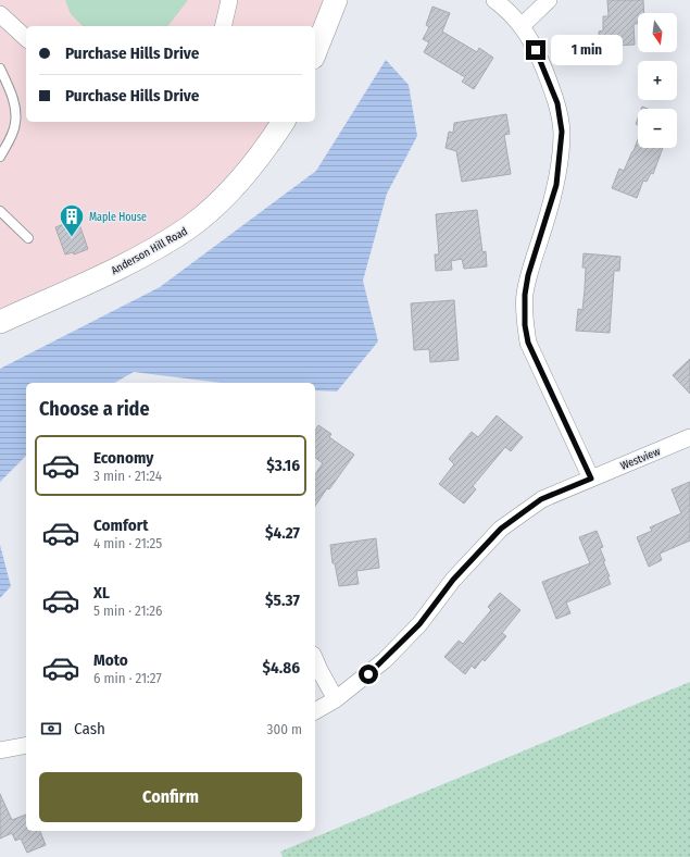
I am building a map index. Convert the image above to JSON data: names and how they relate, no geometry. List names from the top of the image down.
{
  "streets": {
    "main road": ["Anderson Hill Road"],
    "street": ["Westview"]
  },
  "places": {
    "building": ["Maple House"]
  },
  "north": "bottom",
  "page": {
    "map_buttons": ["+", "−"],
    "banner": ["Purchase Hills Drive", "Purchase Hills Drive"],
    "bubble": "1 min",
    "heading": "Choose a ride",
    "list": [
      {
        "name": "Economy",
        "note": "3 min · 21:24",
        "value": "$3.16"
      },
      {
        "name": "Comfort",
        "note": "4 min · 21:25",
        "value": "$4.27"
      },
      {
        "name": "XL",
        "note": "5 min · 21:26",
        "value": "$5.37"
      },
      {
        "name": "Moto",
        "note": "6 min · 21:27",
        "value": "$4.86"
      }
    ],
    "pay": ["Cash", "300 m"],
    "buttons": "Confirm"
  }
}
